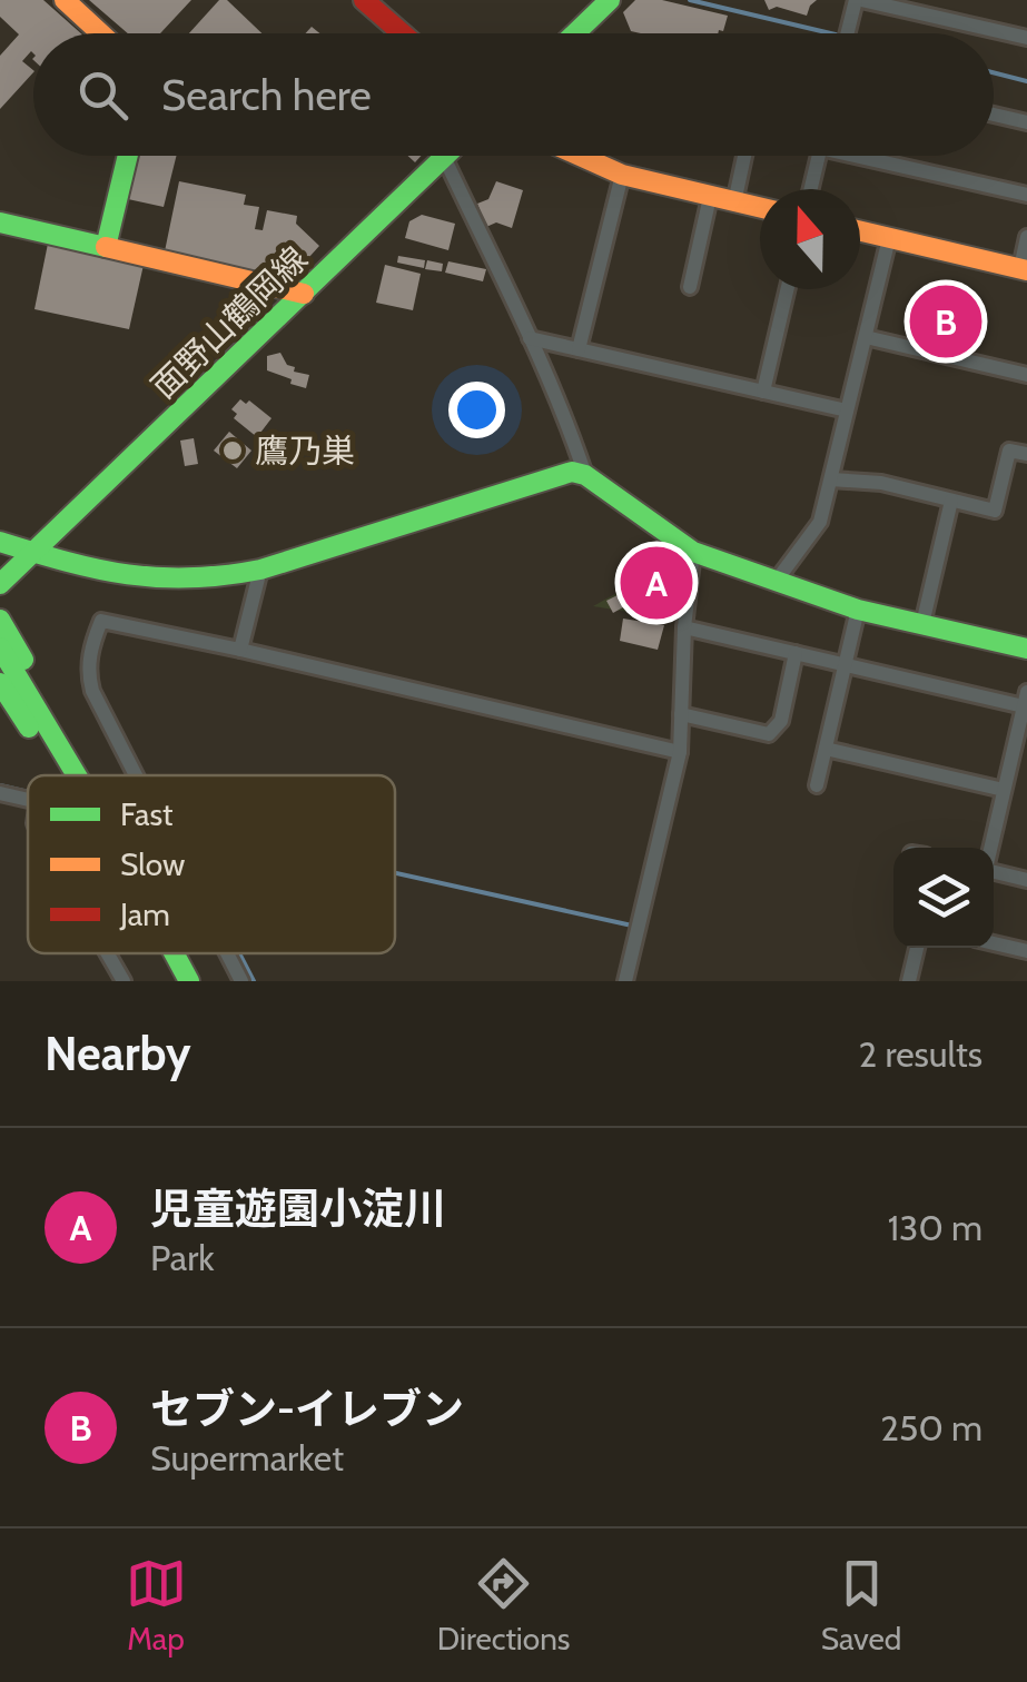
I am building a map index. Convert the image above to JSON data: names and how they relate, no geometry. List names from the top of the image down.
{
  "streets": {
    "main road": ["面野山鶴岡線"]
  },
  "places": ["鷹乃巣"],
  "legend": ["Fast", "Slow", "Jam"],
  "north": "top",
  "page": {
    "search": "Search here",
    "pins": ["B", "A"],
    "heading": ["Nearby", "2 results"],
    "list": [
      {
        "mark": "A",
        "name": "児童遊園小淀川",
        "note": "Park",
        "value": "130 m"
      },
      {
        "mark": "B",
        "name": "セブン-イレブン",
        "note": "Supermarket",
        "value": "250 m"
      }
    ],
    "nav": ["Map", "Directions", "Saved"]
  }
}
